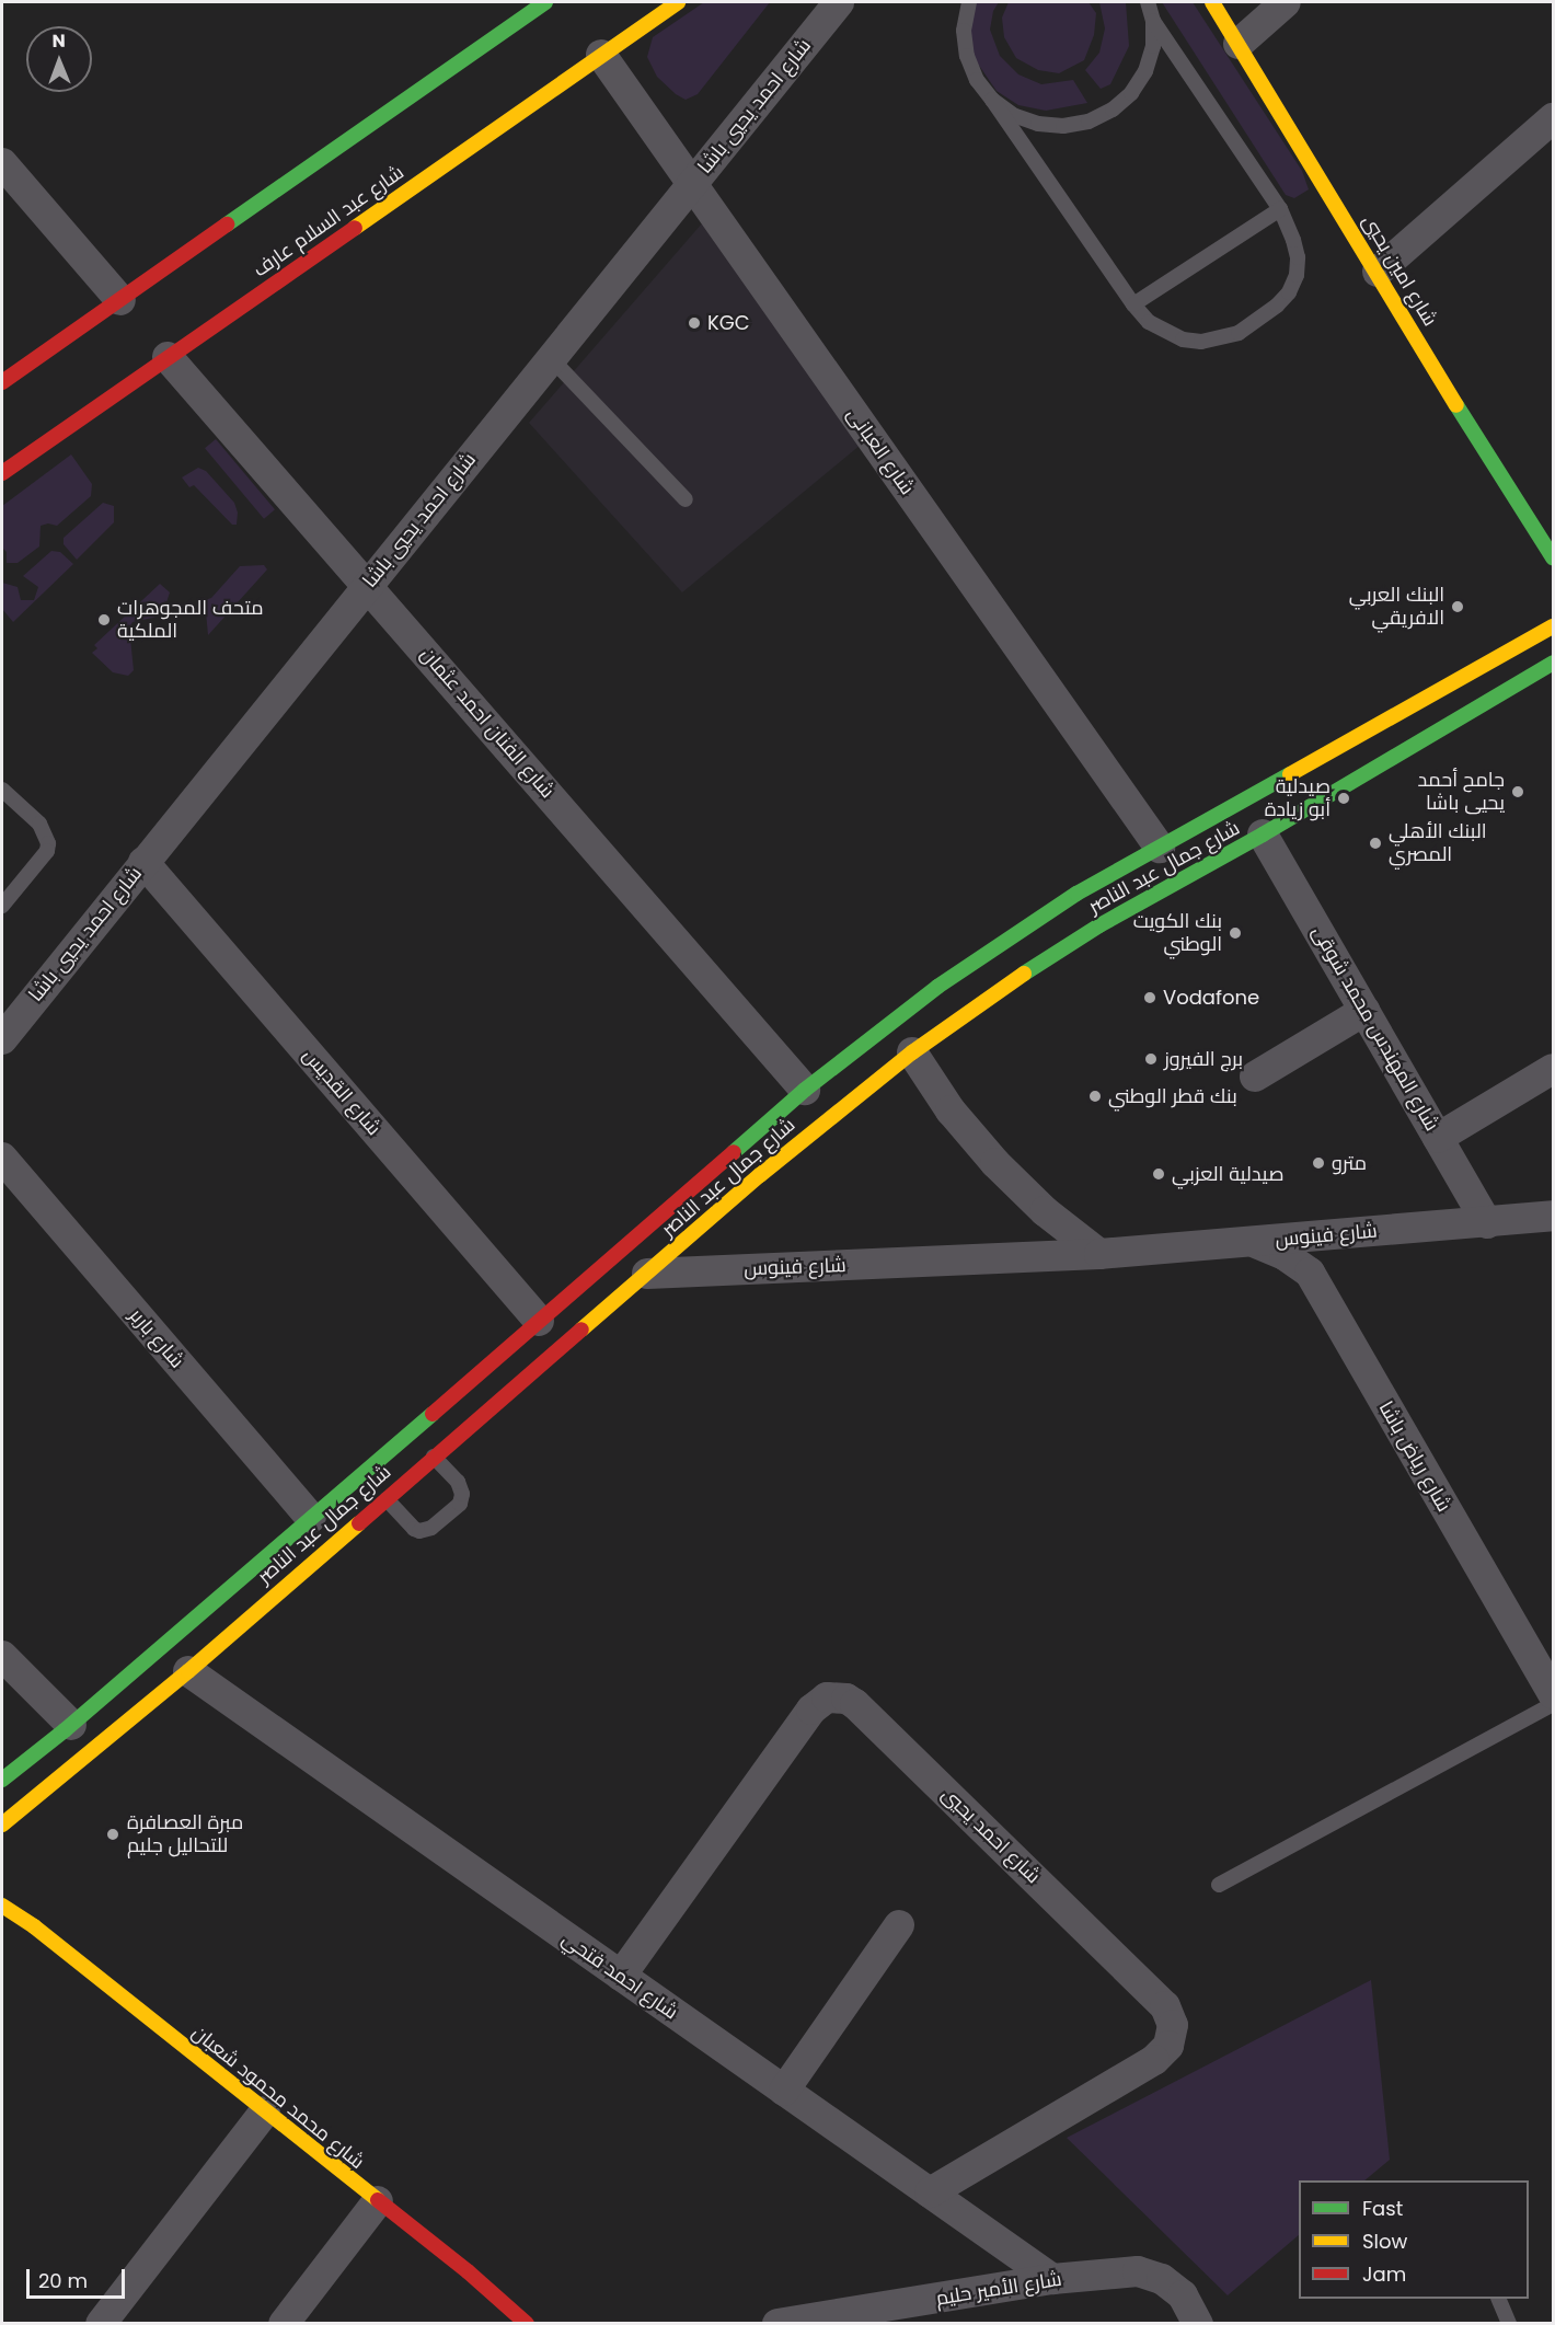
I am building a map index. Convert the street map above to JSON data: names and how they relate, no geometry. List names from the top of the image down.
{
  "streets": {
    "main road": [
      "شارع عبد السلام عارف",
      "شارع امين يحيي",
      "شارع جمال عبد الناصر",
      "شارع محمد محمود شعبان"
    ],
    "street": [
      "شارع احمد يحيي باشا",
      "شارع العبانى",
      "شارع الفنان احمد عثمان",
      "شارع المهندس محمد شوقى",
      "شارع القديس",
      "شارع فينوس",
      "شارع باربر",
      "شارع رياض باشا",
      "شارع احمد يحيي",
      "شارع احمد فتحي",
      "شارع الأمير حليم"
    ]
  },
  "crossings": [
    ["شارع احمد يحيي باشا", "شارع العبانى"],
    ["شارع احمد يحيي باشا", "شارع الفنان احمد عثمان"],
    ["شارع احمد يحيي باشا", "شارع القديس"],
    ["شارع عبد السلام عارف", "شارع العبانى"],
    ["شارع عبد السلام عارف", "شارع الفنان احمد عثمان"],
    ["شارع العبانى", "شارع جمال عبد الناصر"],
    ["شارع الفنان احمد عثمان", "شارع جمال عبد الناصر"],
    ["شارع جمال عبد الناصر", "شارع المهندس محمد شوقى"],
    ["شارع جمال عبد الناصر", "شارع القديس"],
    ["شارع جمال عبد الناصر", "شارع فينوس"],
    ["شارع جمال عبد الناصر", "شارع باربر"],
    ["شارع جمال عبد الناصر", "شارع احمد فتحي"],
    ["شارع المهندس محمد شوقى", "شارع فينوس"],
    ["شارع فينوس", "شارع رياض باشا"],
    ["شارع احمد يحيي", "شارع احمد فتحي"],
    ["شارع احمد فتحي", "شارع الأمير حليم"]
  ],
  "places": [
    "KGC",
    "البنك العربي الافريقي",
    "متحف المجوهرات الملكية",
    "جامح أحمد يحيى باشا",
    "صيدلية أبو زيادة",
    "البنك الأهلي المصري",
    "بنك الكويت الوطني",
    "Vodafone",
    "برج الفيروز",
    "بنك قطر الوطني",
    "مترو",
    "صيدلية العزبي",
    "مبرة العصافرة للتحاليل جليم"
  ],
  "legend": ["Fast", "Slow", "Jam"],
  "scale_bar": "20 m",
  "north": "top"
}
